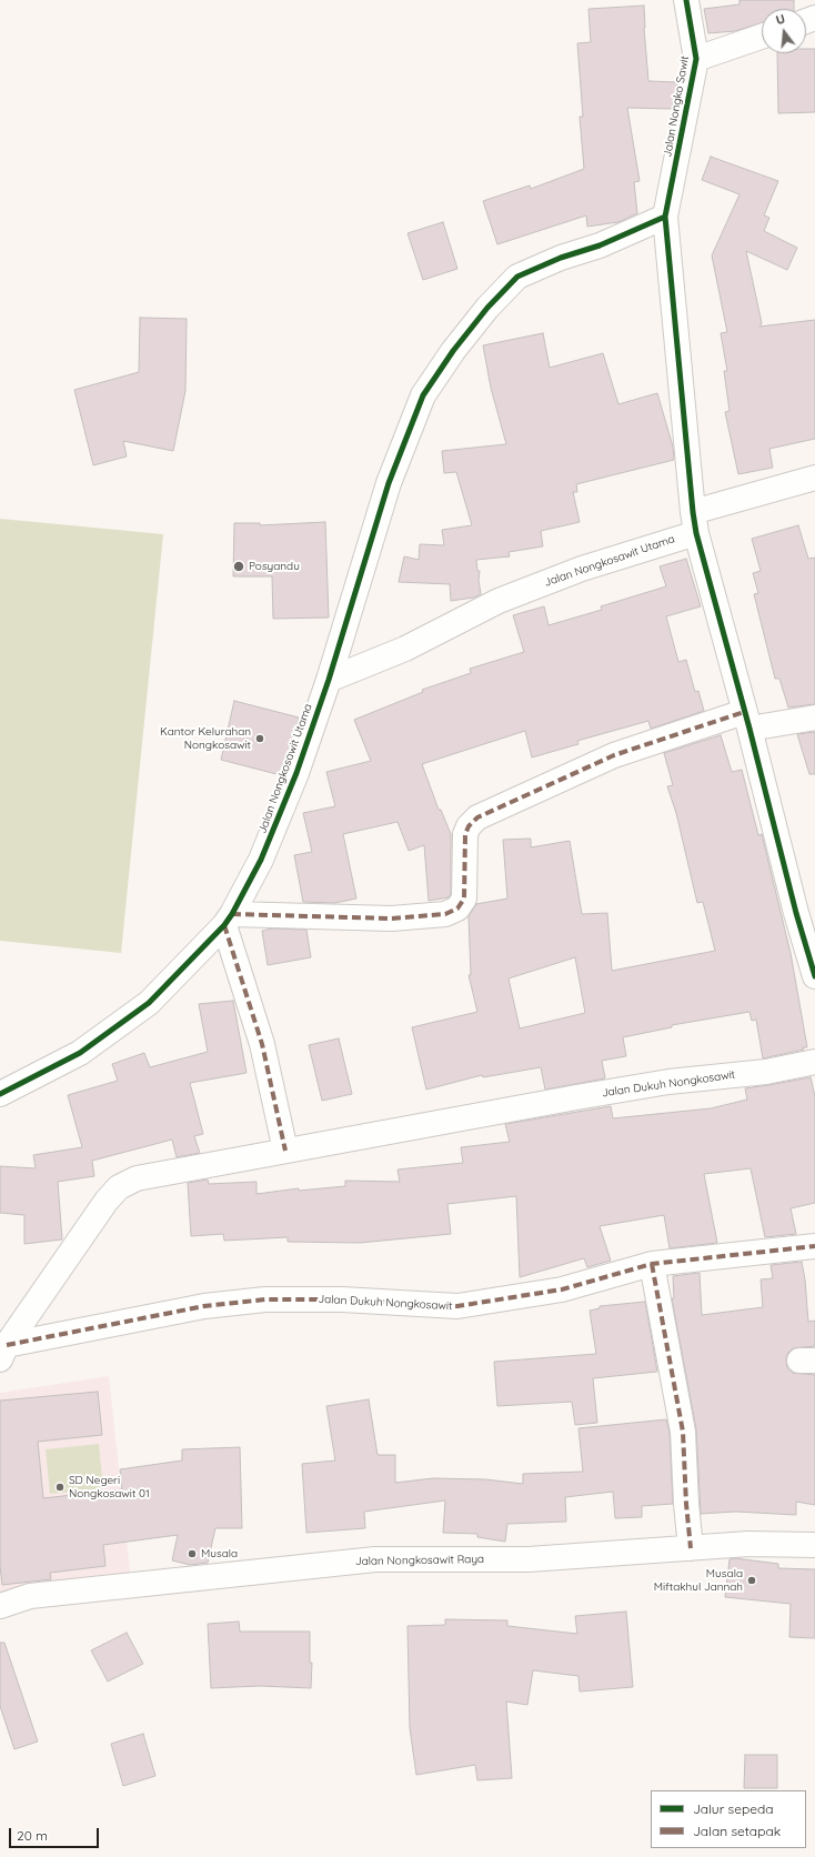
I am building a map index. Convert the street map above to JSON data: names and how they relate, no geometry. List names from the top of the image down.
{
  "streets": {
    "street": [
      "Jalan Nongko Sawit",
      "Jalan Nongkosawit Utama",
      "Jalan Dukuh Nongkosawit",
      "Jalan Nongkosawit Raya"
    ]
  },
  "crossings": [
    ["Jalan Nongko Sawit", "Jalan Nongkosawit Utama"]
  ],
  "places": [
    "Posyandu",
    "Kantor Kelurahan Nongkosawit",
    "SD Negeri Nongkosawit 01",
    "Musala",
    "Musala Miftakhul Jannah"
  ],
  "legend": ["Jalur sepeda", "Jalan setapak"],
  "scale_bar": "20 m",
  "north": "top"
}
